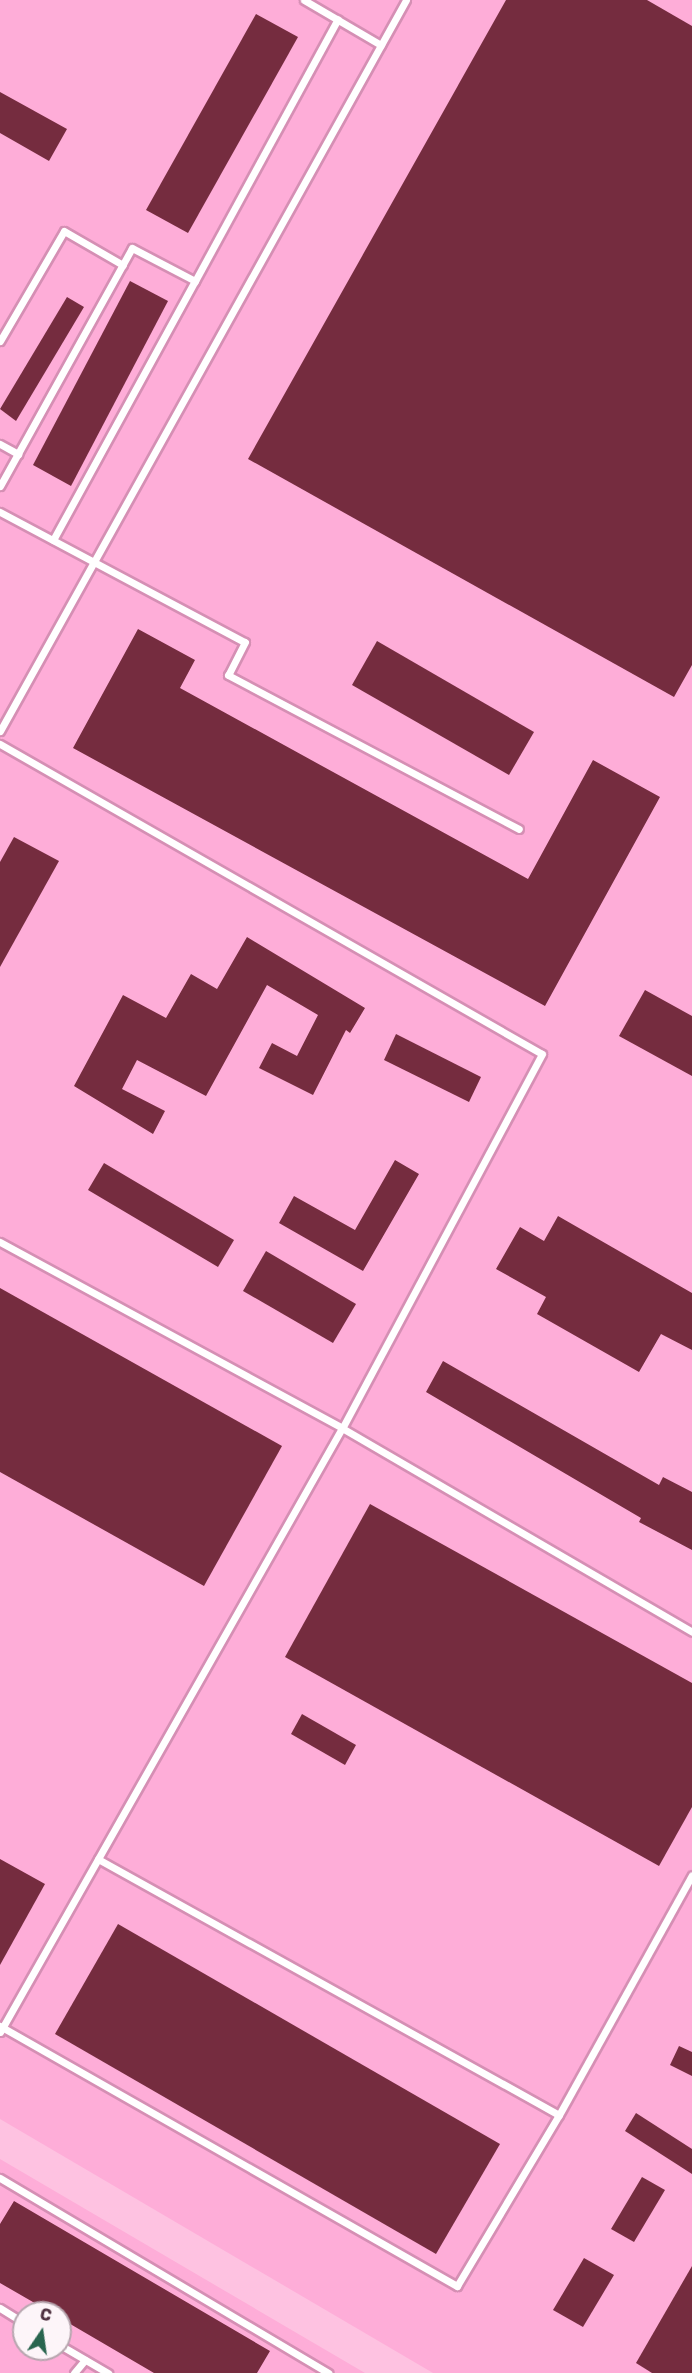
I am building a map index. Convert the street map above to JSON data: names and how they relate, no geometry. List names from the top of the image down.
{
  "north": "top"
}
